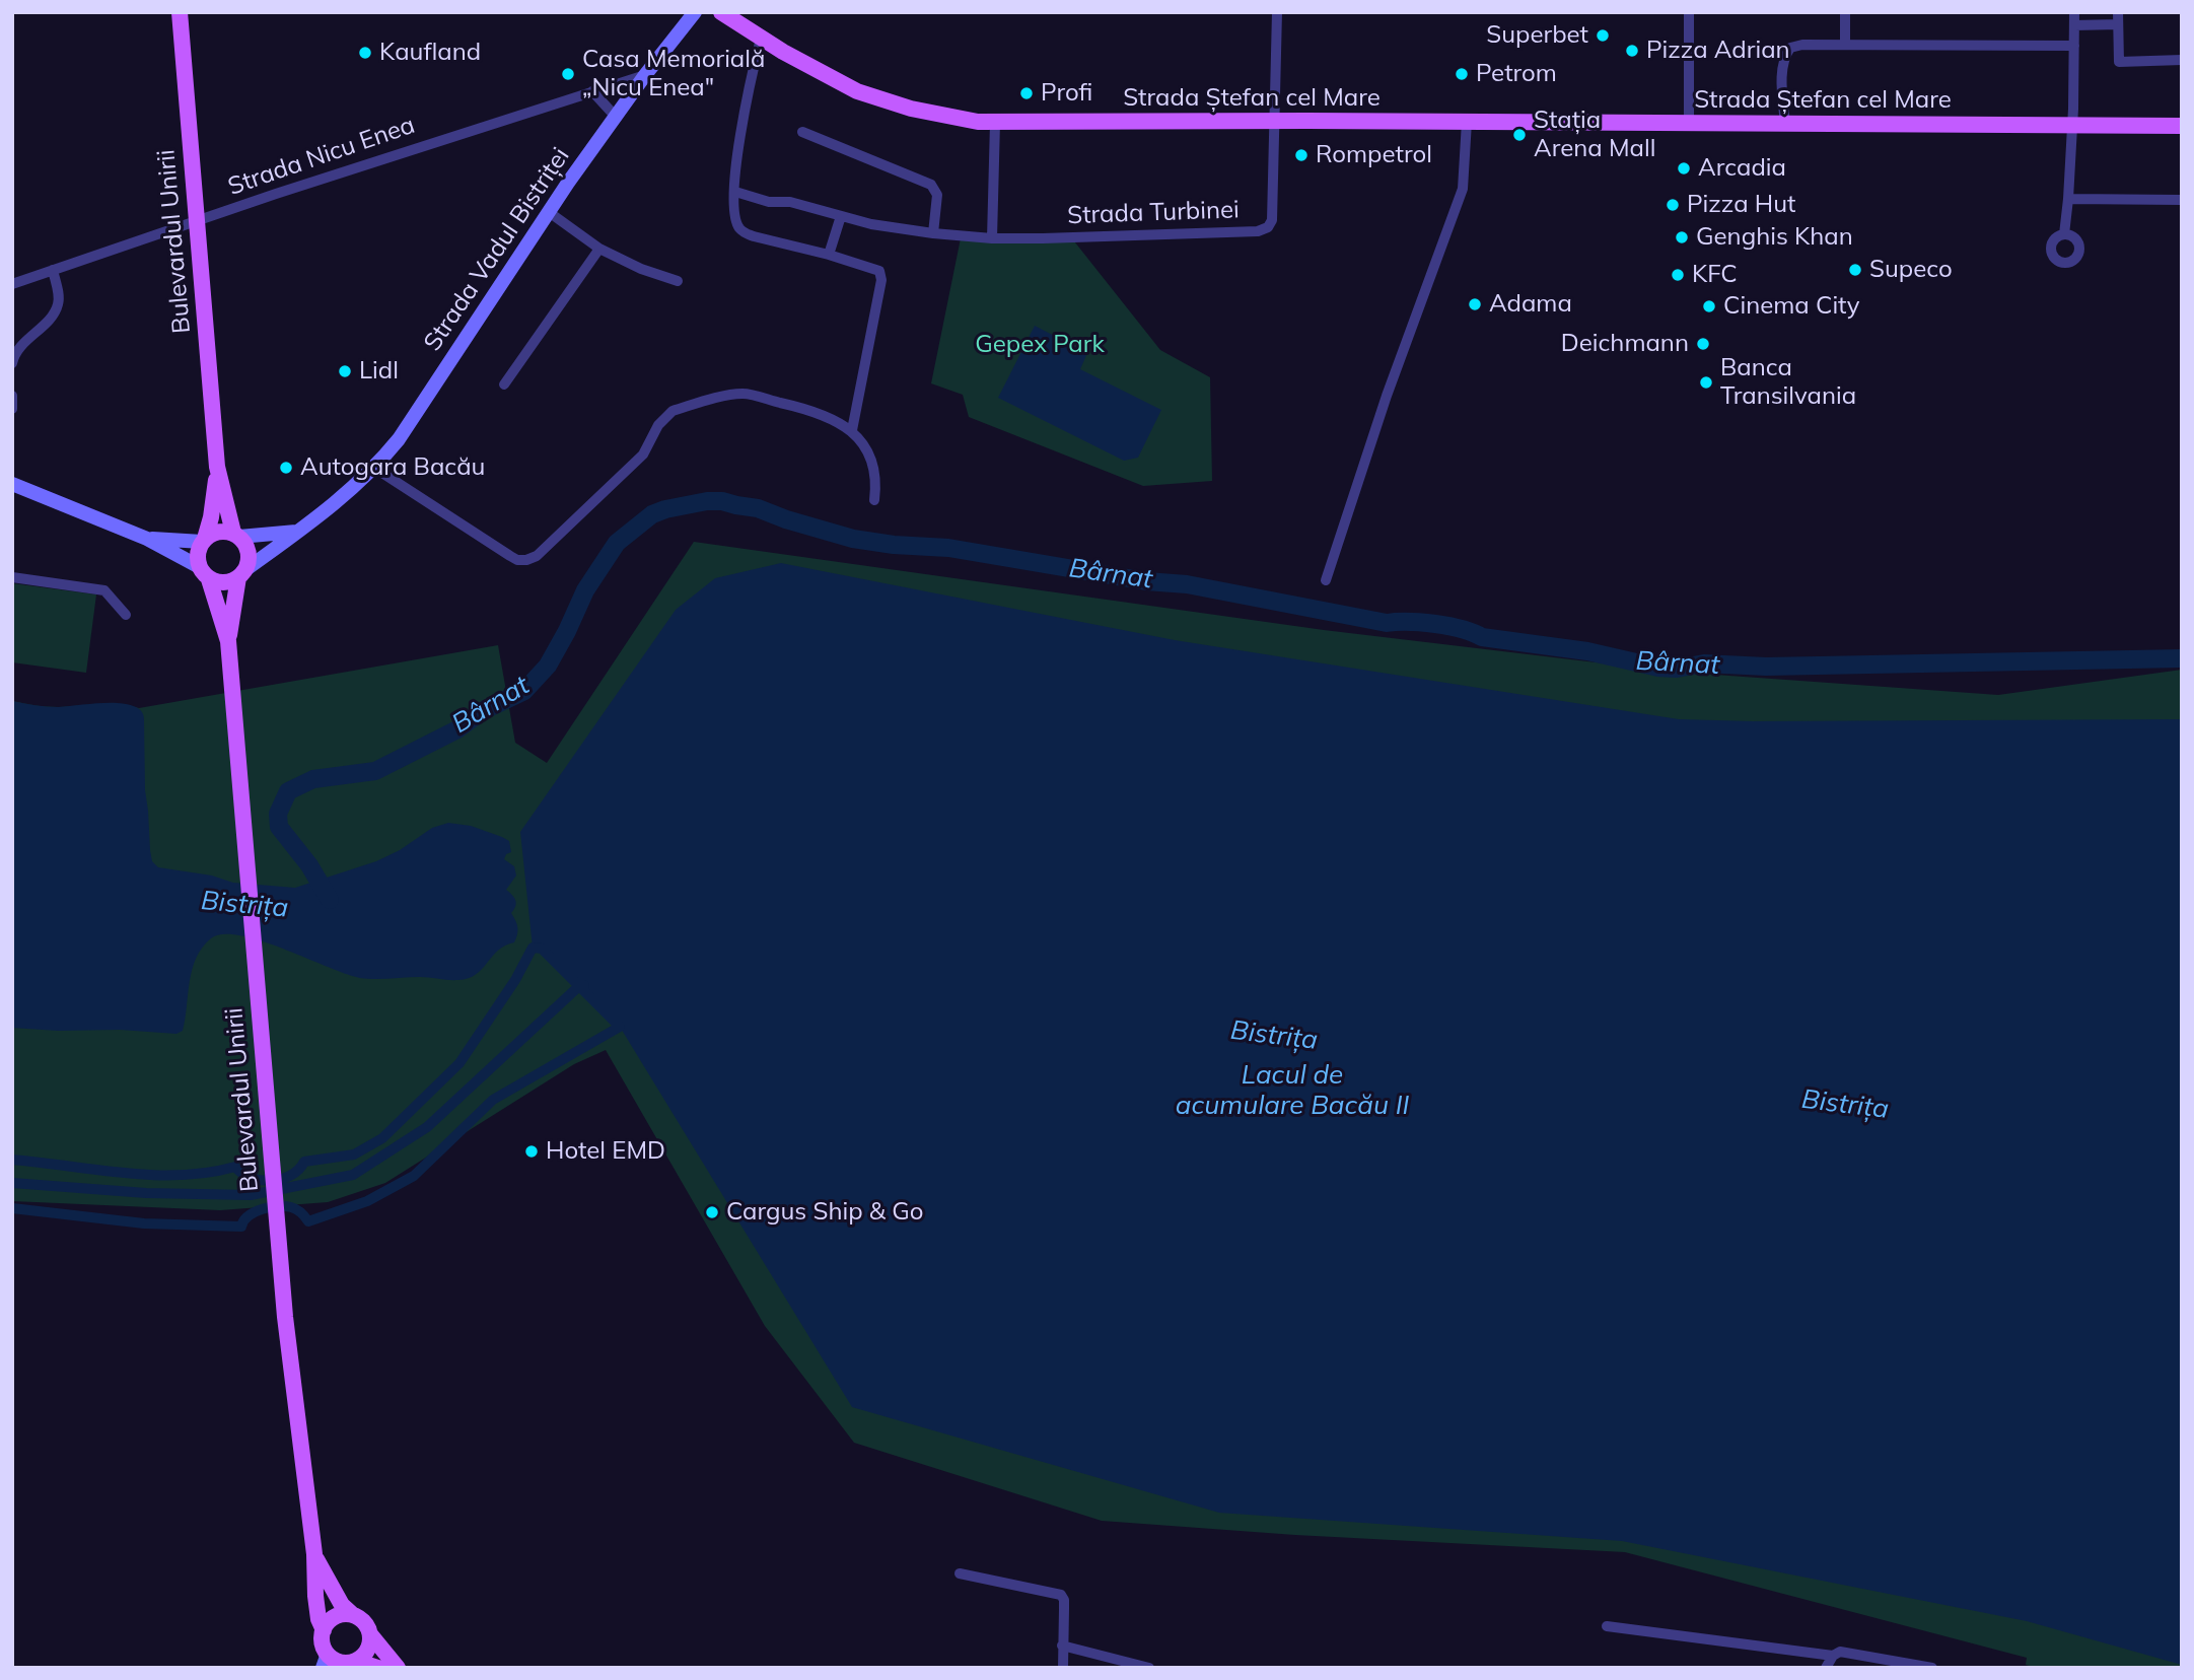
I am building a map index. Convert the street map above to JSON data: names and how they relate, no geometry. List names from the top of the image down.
{
  "streets": {
    "main road": ["Strada Ștefan cel Mare", "Bulevardul Unirii", "Strada Vadul Bistriței"],
    "street": ["Strada Nicu Enea", "Strada Turbinei"]
  },
  "crossings": [
    ["Strada Ștefan cel Mare", "Strada Turbinei"],
    ["Strada Nicu Enea", "Bulevardul Unirii"],
    ["Strada Nicu Enea", "Strada Vadul Bistriței"],
    ["Bulevardul Unirii", "Strada Vadul Bistriței"]
  ],
  "water": ["Bârnat", "Bistrița", "Lacul de acumulare Bacău II"],
  "parks": ["Gepex Park"],
  "places": [
    "Superbet",
    "Pizza Adrian",
    "Kaufland",
    "Casa Memorială „Nicu Enea\"",
    "Petrom",
    "Profi",
    "Stația Arena Mall",
    "Rompetrol",
    "Arcadia",
    "Pizza Hut",
    "Genghis Khan",
    "Supeco",
    "KFC",
    "Adama",
    "Cinema City",
    "Deichmann",
    "Lidl",
    "Banca Transilvania",
    "Autogara Bacău",
    "Hotel EMD",
    "Cargus Ship & Go"
  ]
}
